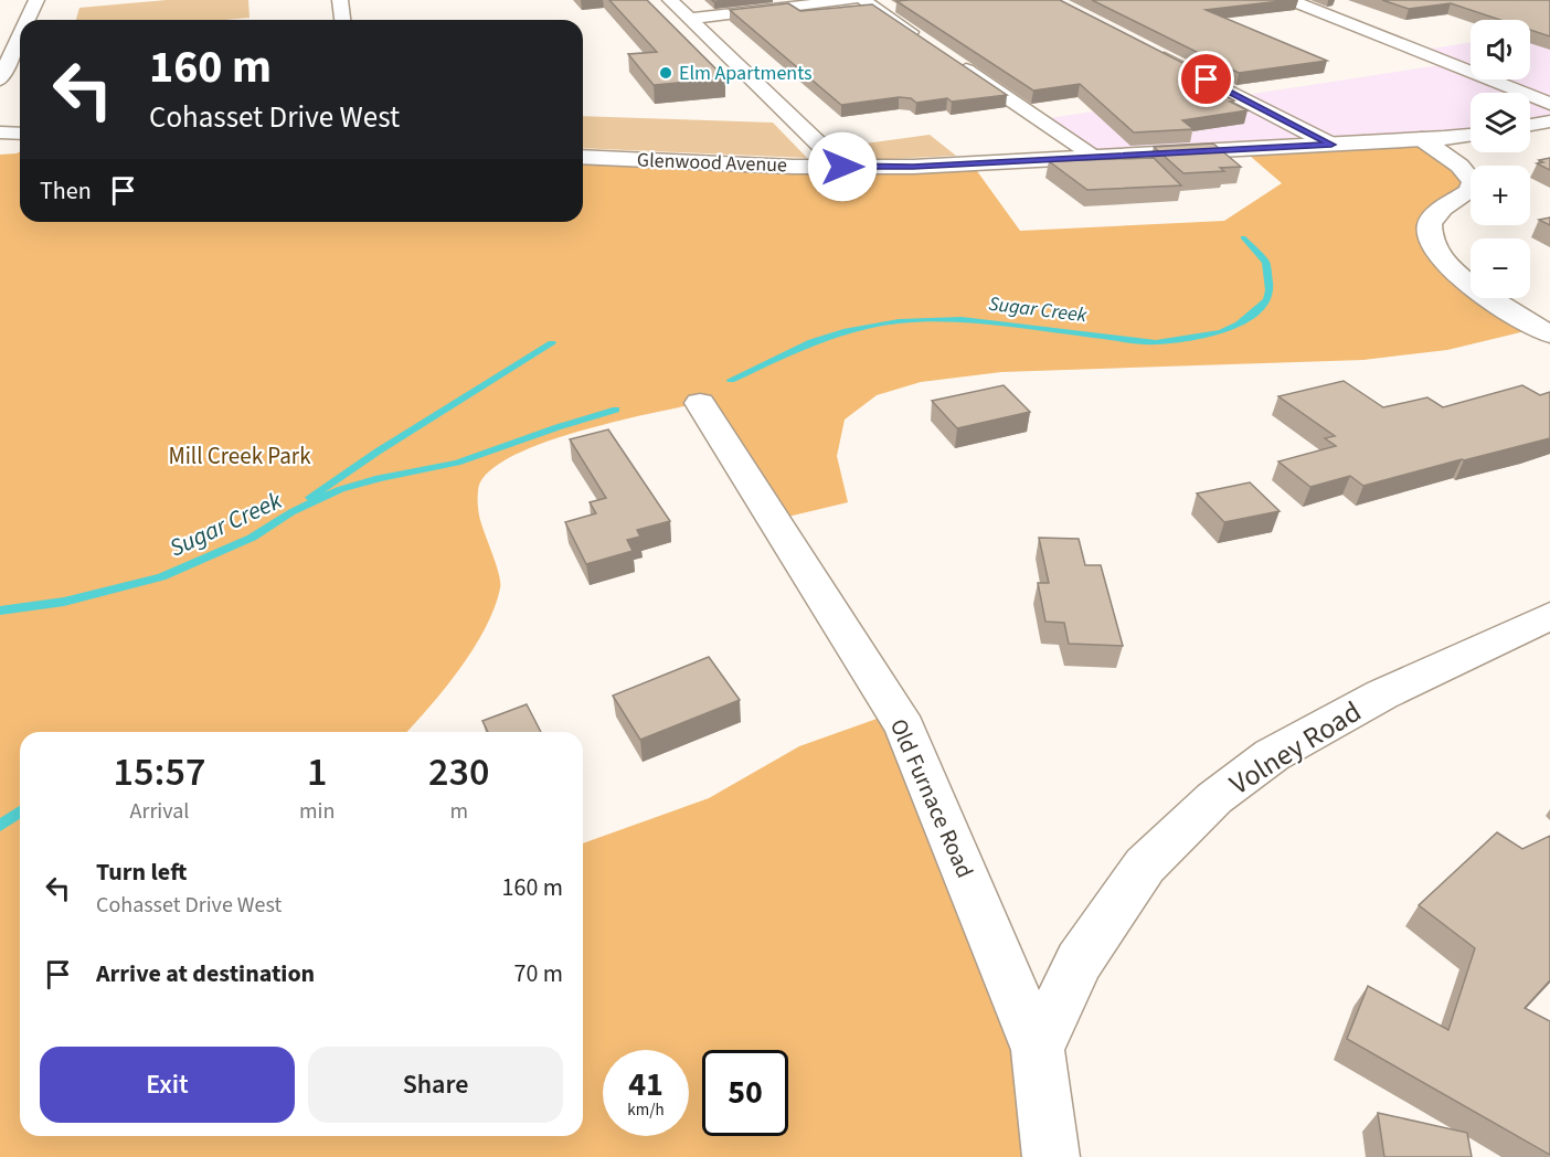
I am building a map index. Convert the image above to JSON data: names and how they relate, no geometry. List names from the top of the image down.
{
  "streets": {
    "street": ["Glenwood Avenue", "Volney Road", "Old Furnace Road"]
  },
  "crossings": [
    ["Volney Road", "Old Furnace Road"]
  ],
  "water": ["Sugar Creek"],
  "parks": ["Mill Creek Park"],
  "places": ["Elm Apartments"],
  "page": {
    "map_buttons": ["+", "−"],
    "turn": ["160 m", "Cohasset Drive West"],
    "then": "Then",
    "eta": [
      "15:57",
      "Arrival",
      "1",
      "min",
      "230",
      "m"
    ],
    "list": [
      {
        "name": "Turn left",
        "note": "Cohasset Drive West",
        "value": "160 m"
      },
      {
        "name": "Arrive at destination",
        "value": "70 m"
      }
    ],
    "buttons": ["Exit", "Share"],
    "speed": "41 km/h",
    "limit": "50"
  }
}
